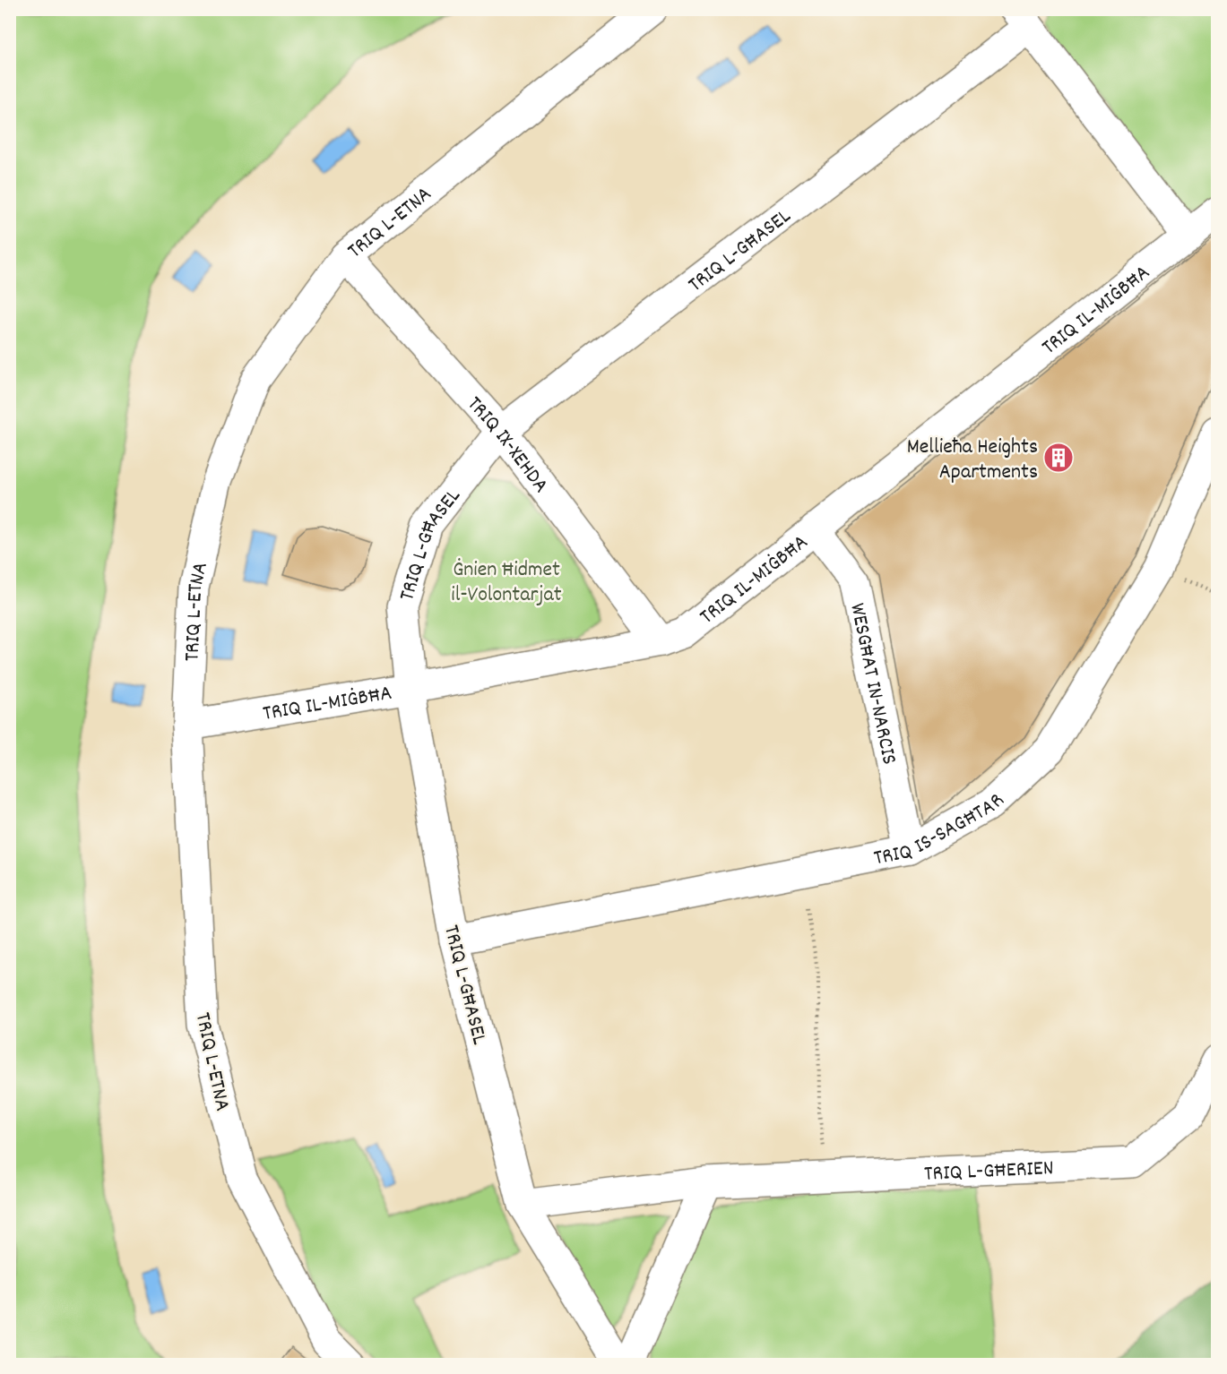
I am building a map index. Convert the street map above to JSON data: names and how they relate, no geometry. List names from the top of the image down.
{
  "streets": {
    "street": [
      "TRIQ L-ETNA",
      "TRIQ L-GĦASEL",
      "TRIQ IL-MIĠBĦA",
      "TRIQ IX-XEHDA",
      "WESGĦAT IN-NARCIS",
      "TRIQ IS-SAGĦTAR",
      "TRIQ L-GĦERIEN"
    ]
  },
  "crossings": [
    ["TRIQ L-ETNA", "TRIQ IL-MIĠBĦA"],
    ["TRIQ L-ETNA", "TRIQ IX-XEHDA"],
    ["TRIQ L-GĦASEL", "TRIQ IL-MIĠBĦA"],
    ["TRIQ L-GĦASEL", "TRIQ IX-XEHDA"],
    ["TRIQ L-GĦASEL", "TRIQ IS-SAGĦTAR"],
    ["TRIQ L-GĦASEL", "TRIQ L-GĦERIEN"],
    ["TRIQ IL-MIĠBĦA", "TRIQ IX-XEHDA"],
    ["TRIQ IL-MIĠBĦA", "WESGĦAT IN-NARCIS"],
    ["WESGĦAT IN-NARCIS", "TRIQ IS-SAGĦTAR"]
  ],
  "parks": ["Ġnien Ħidmet il-Volontarjat"],
  "places": {
    "building": ["Mellieħa Heights Apartments"]
  }
}
